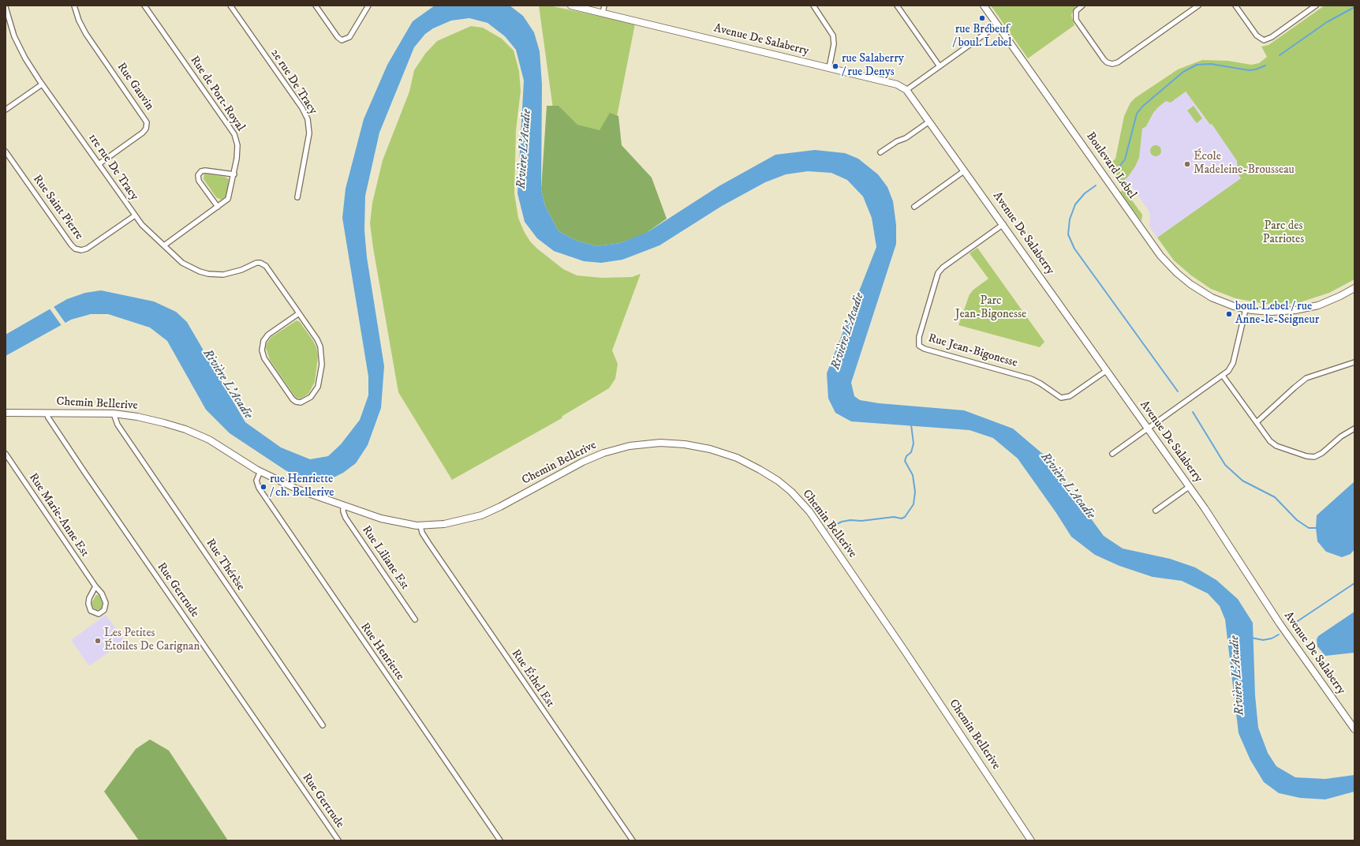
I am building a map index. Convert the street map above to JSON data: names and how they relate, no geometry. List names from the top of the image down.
{
  "streets": {
    "street": [
      "Avenue De Salaberry",
      "2e rue De Tracy",
      "Rue Gauvin",
      "Rue de Port-Royal",
      "Boulevard Lebel",
      "1re rue De Tracy",
      "Rue Saint Pierre",
      "Rue Jean-Bigonesse",
      "Chemin Bellerive",
      "Rue Marie-Anne Est",
      "Rue Liliane Est",
      "Rue Thérèse",
      "Rue Gertrude",
      "Rue Henriette",
      "Rue Éthel Est"
    ]
  },
  "crossings": [
    ["Avenue De Salaberry", "Rue Jean-Bigonesse"],
    ["Rue Gauvin", "1re rue De Tracy"],
    ["Rue de Port-Royal", "1re rue De Tracy"],
    ["1re rue De Tracy", "Rue Saint Pierre"],
    ["Chemin Bellerive", "Rue Liliane Est"],
    ["Chemin Bellerive", "Rue Thérèse"],
    ["Chemin Bellerive", "Rue Gertrude"],
    ["Chemin Bellerive", "Rue Henriette"],
    ["Chemin Bellerive", "Rue Éthel Est"]
  ],
  "water": ["Rivière L'Acadie"],
  "parks": ["Parc des Patriotes", "Parc Jean-Bigonesse"],
  "places": [
    "rue Brébeuf / boul. Lebel",
    "rue Salaberry / rue Denys",
    "École Madeleine-Brousseau",
    "boul. Lebel / rue Anne-le-Seigneur",
    "rue Henriette / ch. Bellerive",
    "Les Petites Étoiles De Carignan"
  ]
}
